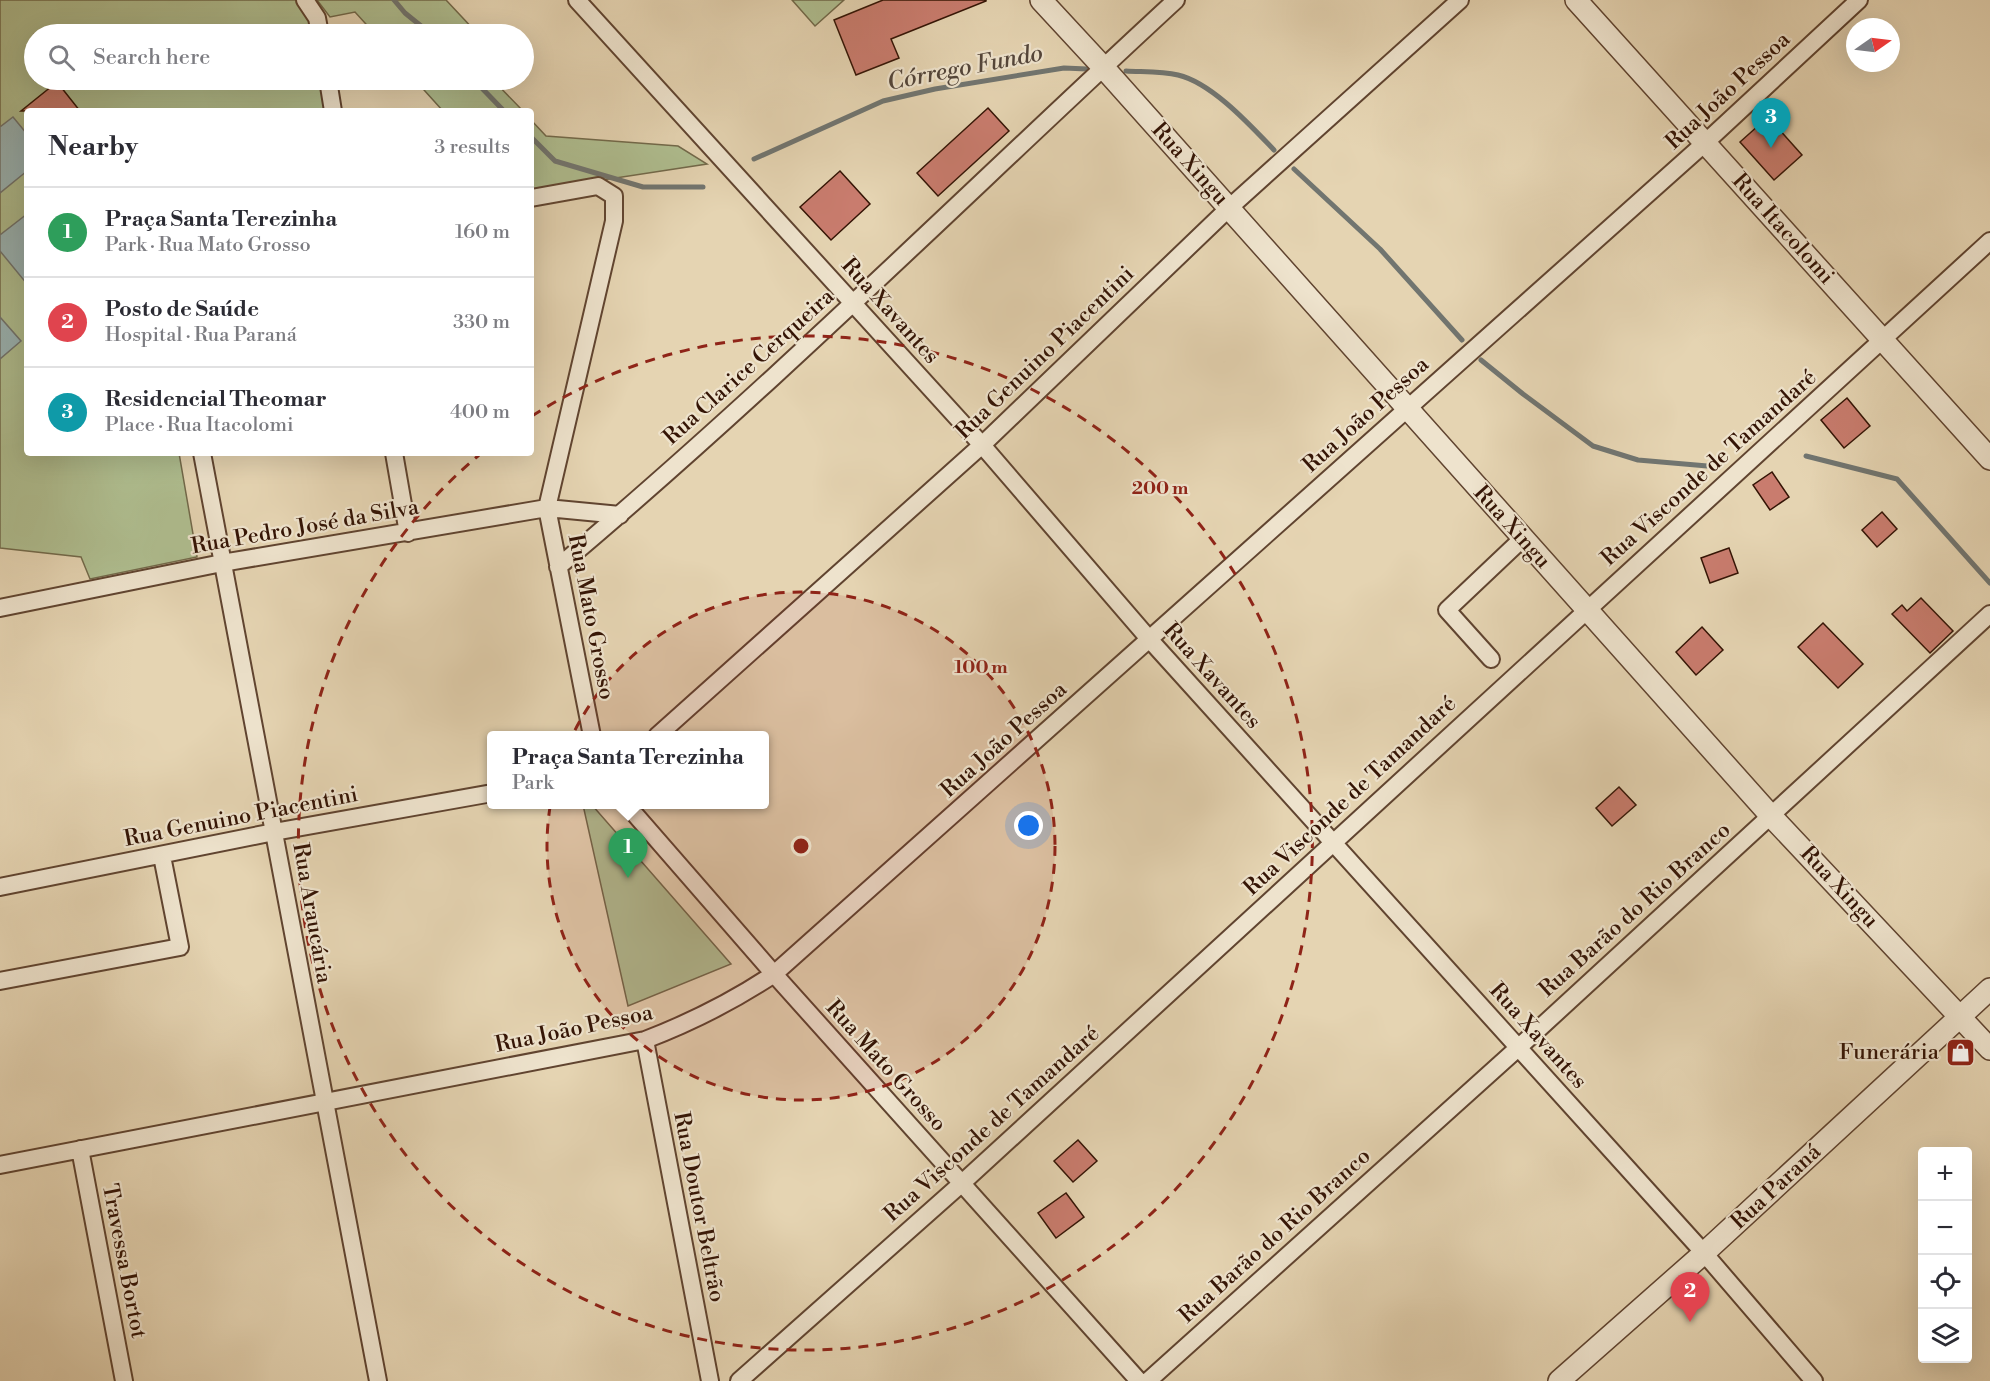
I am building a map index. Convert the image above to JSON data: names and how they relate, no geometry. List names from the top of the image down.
{
  "streets": {
    "street": [
      "Rua João Pessoa",
      "Rua Xingu",
      "Rua Itacolomi",
      "Rua Xavantes",
      "Rua Genuino Piacentini",
      "Rua Clarice Cerqueira",
      "Rua Visconde de Tamandaré",
      "Rua Pedro José da Silva",
      "Rua Mato Grosso",
      "Rua Barão do Rio Branco",
      "Rua Araucária",
      "Rua Paraná",
      "Rua Doutor Beltrão",
      "Travessa Bortot"
    ]
  },
  "crossings": [
    ["Rua João Pessoa", "Rua Xingu"],
    ["Rua João Pessoa", "Rua Itacolomi"],
    ["Rua João Pessoa", "Rua Xavantes"],
    ["Rua João Pessoa", "Rua Mato Grosso"],
    ["Rua João Pessoa", "Rua Araucária"],
    ["Rua João Pessoa", "Rua Doutor Beltrão"],
    ["Rua João Pessoa", "Travessa Bortot"],
    ["Rua Xingu", "Rua Genuino Piacentini"],
    ["Rua Xingu", "Rua Clarice Cerqueira"],
    ["Rua Xingu", "Rua Visconde de Tamandaré"],
    ["Rua Xingu", "Rua Barão do Rio Branco"],
    ["Rua Xingu", "Rua Paraná"],
    ["Rua Itacolomi", "Rua Visconde de Tamandaré"],
    ["Rua Xavantes", "Rua Genuino Piacentini"],
    ["Rua Xavantes", "Rua Clarice Cerqueira"],
    ["Rua Xavantes", "Rua Visconde de Tamandaré"],
    ["Rua Xavantes", "Rua Barão do Rio Branco"],
    ["Rua Xavantes", "Rua Paraná"],
    ["Rua Genuino Piacentini", "Rua Araucária"],
    ["Rua Clarice Cerqueira", "Rua Pedro José da Silva"],
    ["Rua Clarice Cerqueira", "Rua Mato Grosso"],
    ["Rua Visconde de Tamandaré", "Rua Mato Grosso"],
    ["Rua Pedro José da Silva", "Rua Mato Grosso"],
    ["Rua Pedro José da Silva", "Rua Araucária"]
  ],
  "water": ["Córrego Fundo"],
  "places": {
    "shop": ["Funerária"]
  },
  "north": "right",
  "page": {
    "search": "Search here",
    "pins": ["3", "1", "2"],
    "heading": ["Nearby", "3 results"],
    "list": [
      {
        "mark": "1",
        "name": "Praça Santa Terezinha",
        "note": "Park · Rua Mato Grosso",
        "value": "160 m"
      },
      {
        "mark": "2",
        "name": "Posto de Saúde",
        "note": "Hospital · Rua Paraná",
        "value": "330 m"
      },
      {
        "mark": "3",
        "name": "Residencial Theomar",
        "note": "Place · Rua Itacolomi",
        "value": "400 m"
      }
    ],
    "popup": ["Praça Santa Terezinha", "Park"],
    "map_buttons": ["+", "−"]
  },
  "rings": ["200 m", "100 m"]
}
